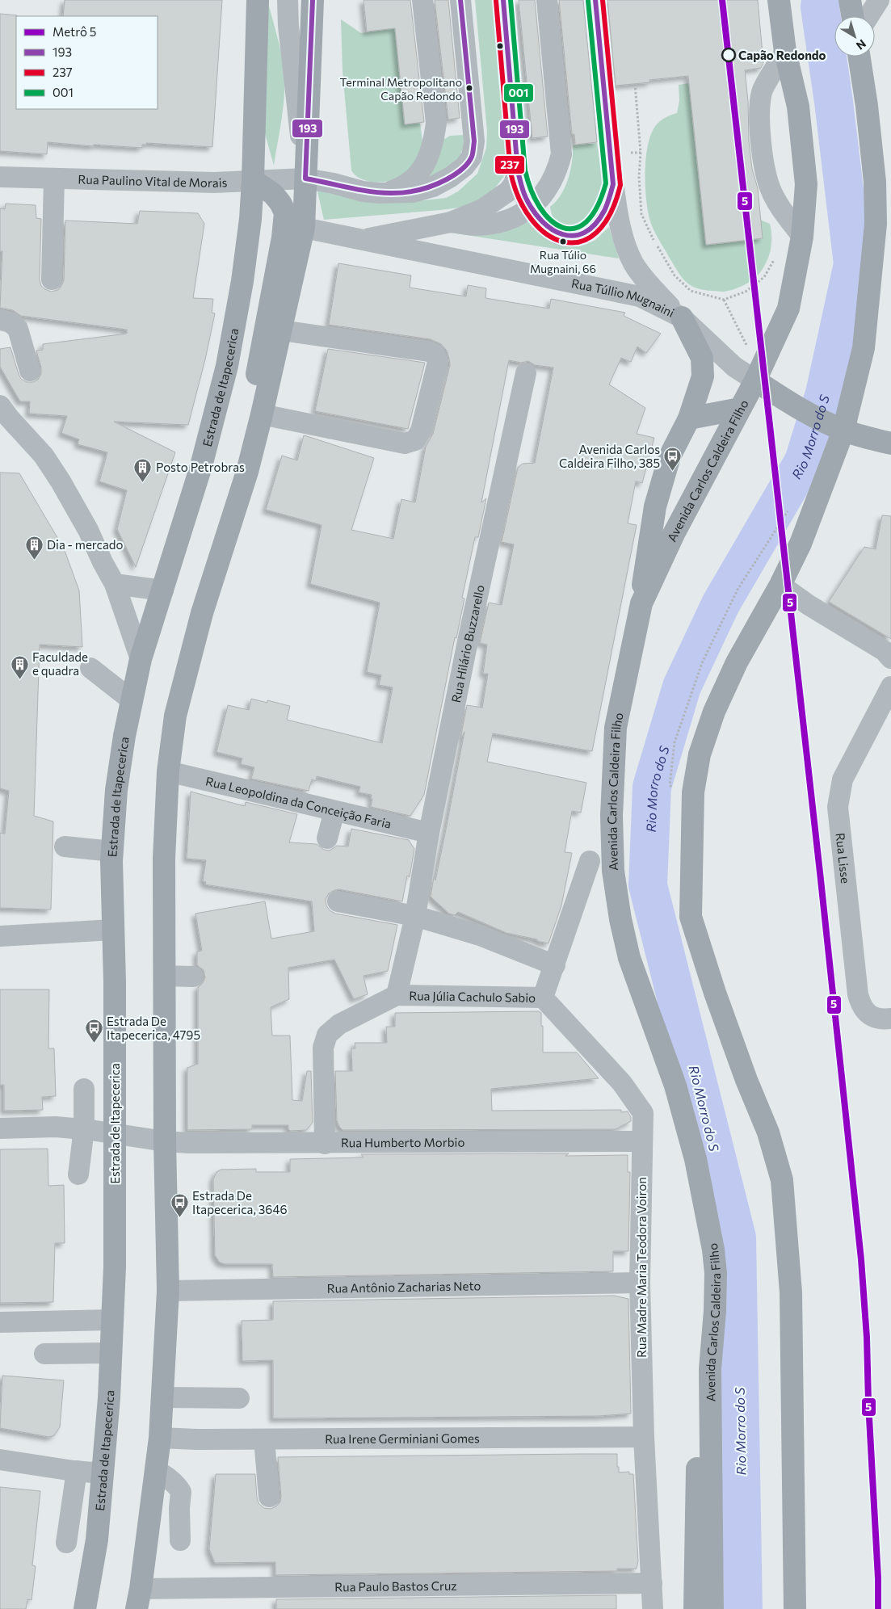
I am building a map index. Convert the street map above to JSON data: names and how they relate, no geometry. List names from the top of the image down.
{
  "streets": {
    "main road": ["Rua Túllio Mugnaini", "Estrada de Itapecerica", "Avenida Carlos Caldeira Filho"],
    "street": [
      "Rua Paulino Vital de Morais",
      "Rua Hilário Buzzarello",
      "Rua Leopoldina da Conceição Faria",
      "Rua Lisse",
      "Rua Júlia Cachulo Sabio",
      "Rua Humberto Morbio",
      "Rua Madre Maria Teodora Voiron",
      "Rua Antônio Zacharias Neto",
      "Rua Irene Germiniani Gomes",
      "Rua Paulo Bastos Cruz"
    ]
  },
  "crossings": [
    ["Rua Paulino Vital de Morais", "Estrada de Itapecerica"],
    ["Rua Túllio Mugnaini", "Avenida Carlos Caldeira Filho"],
    ["Estrada de Itapecerica", "Rua Humberto Morbio"],
    ["Rua Hilário Buzzarello", "Rua Leopoldina da Conceição Faria"],
    ["Rua Hilário Buzzarello", "Rua Júlia Cachulo Sabio"],
    ["Rua Júlia Cachulo Sabio", "Rua Humberto Morbio"],
    ["Rua Júlia Cachulo Sabio", "Rua Madre Maria Teodora Voiron"],
    ["Rua Humberto Morbio", "Rua Madre Maria Teodora Voiron"],
    ["Rua Madre Maria Teodora Voiron", "Rua Antônio Zacharias Neto"],
    ["Rua Madre Maria Teodora Voiron", "Rua Irene Germiniani Gomes"],
    ["Rua Madre Maria Teodora Voiron", "Rua Paulo Bastos Cruz"]
  ],
  "water": ["Rio Morro do S"],
  "places": {
    "other": ["Capão Redondo", "Terminal Metropolitano Capão Redondo", "Rua Túlio Mugnaini, 66"],
    "bus stop": ["Avenida Carlos Caldeira Filho, 385", "Estrada De Itapecerica, 4795", "Estrada De Itapecerica, 3646"],
    "building": ["Posto Petrobras", "Dia - mercado", "Faculdade e quadra"]
  },
  "lines": [
    "metro line 5",
    "transit line 193",
    "transit line 237",
    "transit line 001"
  ],
  "legend": [
    "Metrô 5",
    "193",
    "237",
    "001"
  ],
  "north": "bottom right"
}
